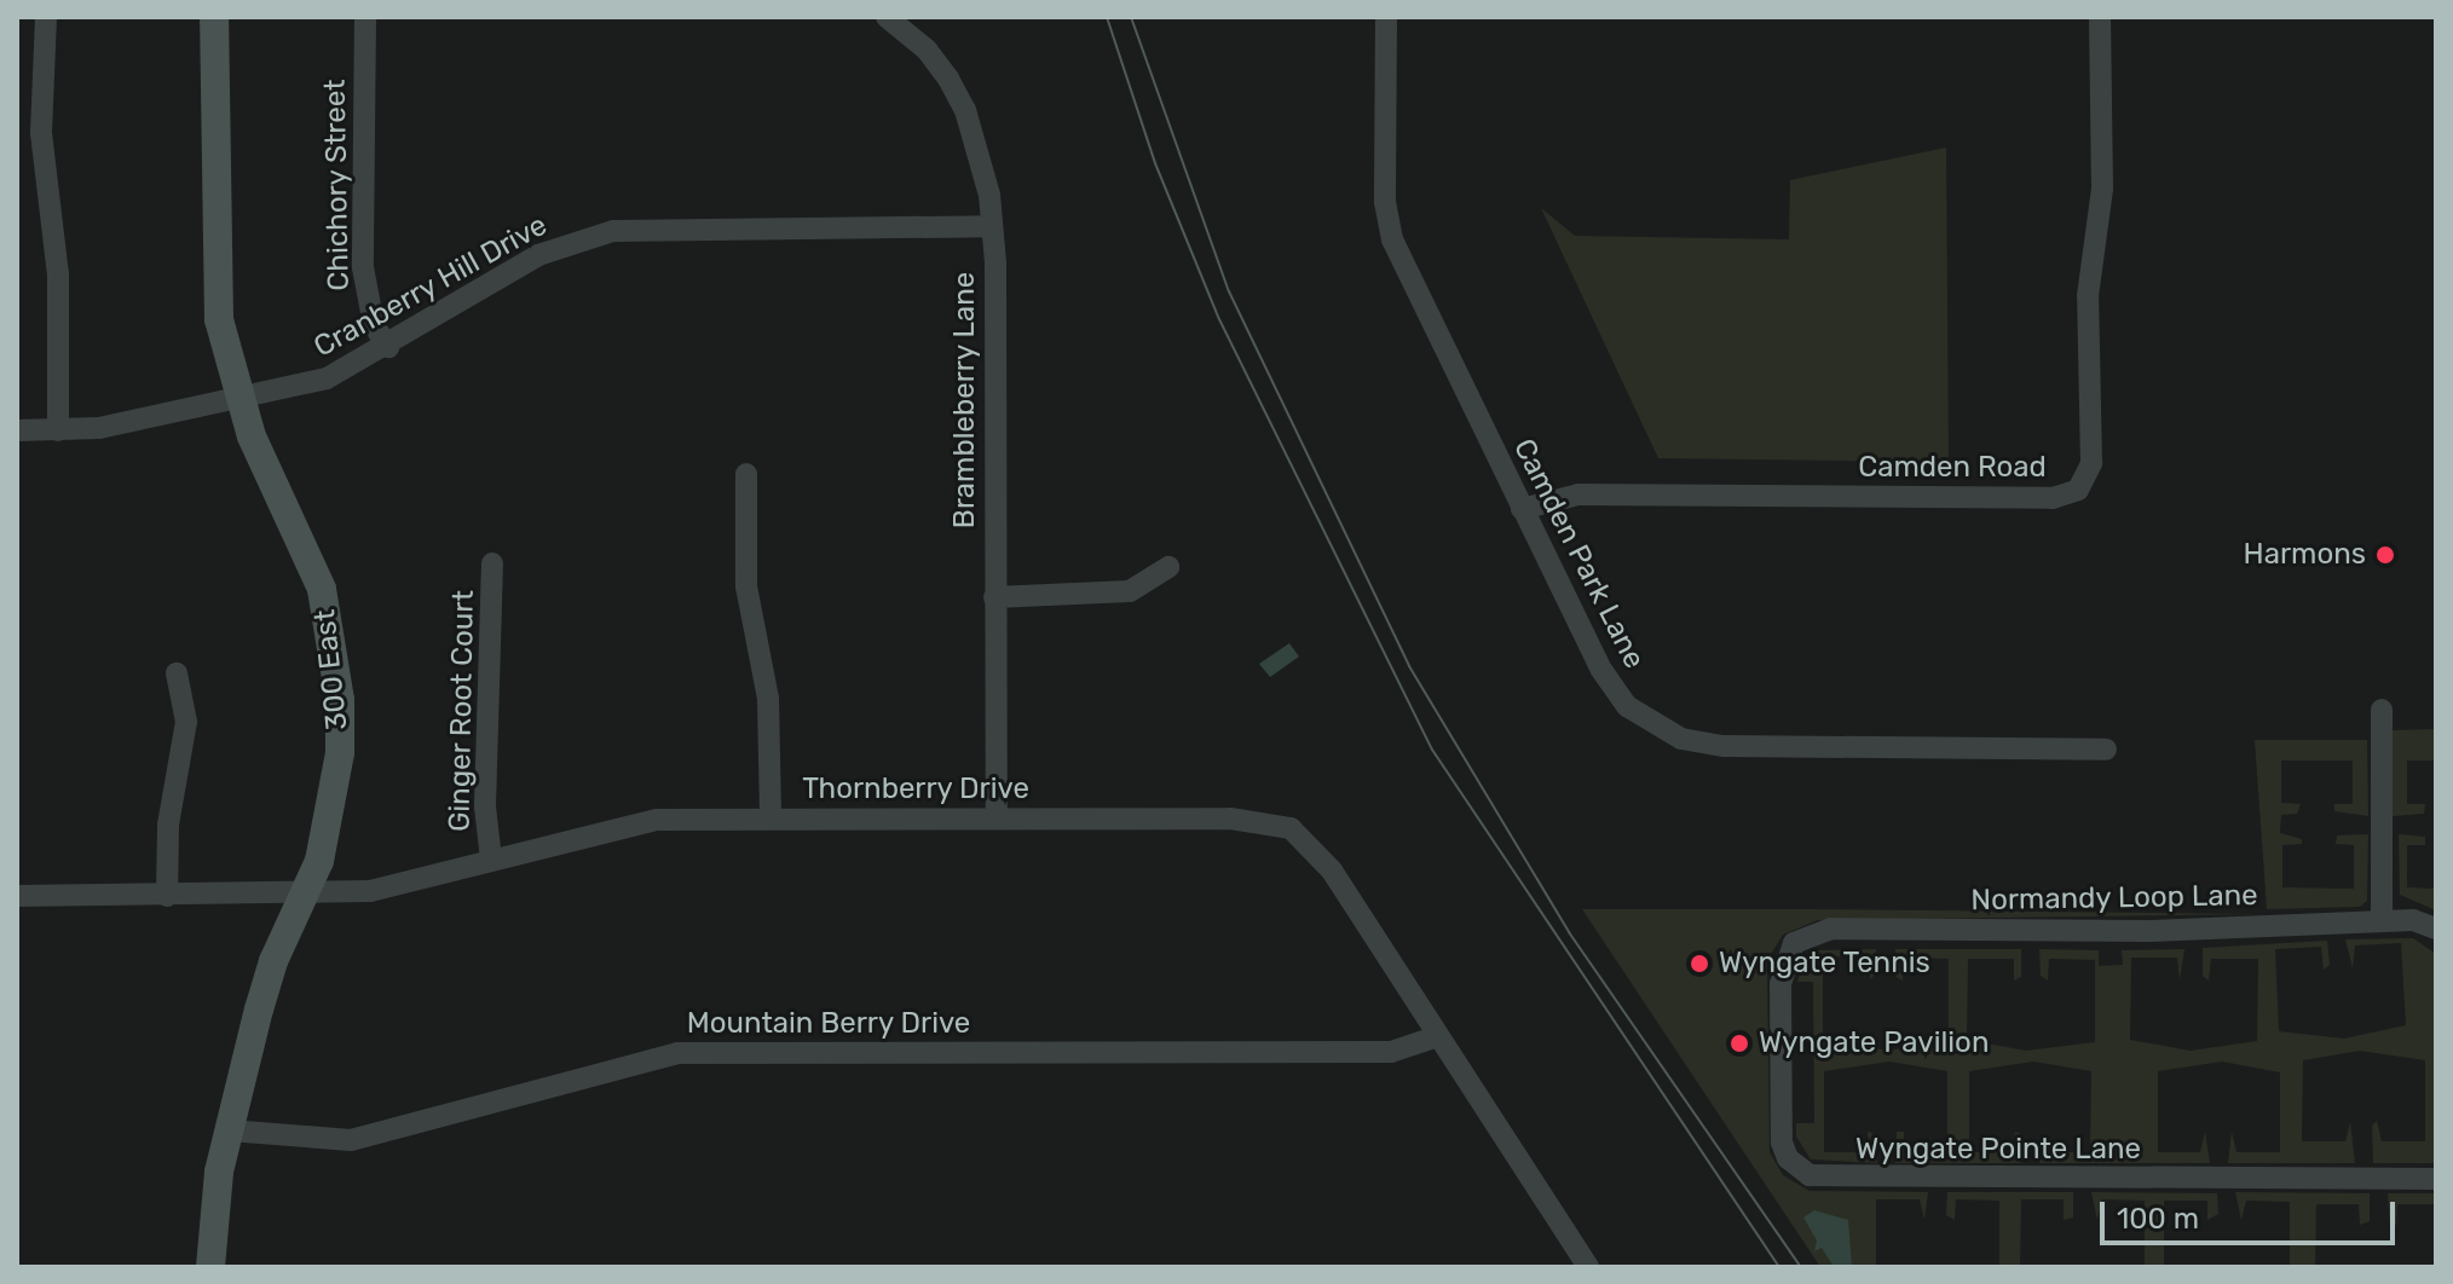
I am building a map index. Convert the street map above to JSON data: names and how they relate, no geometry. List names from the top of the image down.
{
  "streets": {
    "street": [
      "Chichory Street",
      "Cranberry Hill Drive",
      "Brambleberry Lane",
      "Camden Road",
      "Camden Park Lane",
      "300 East",
      "Ginger Root Court",
      "Thornberry Drive",
      "Normandy Loop Lane",
      "Mountain Berry Drive",
      "Wyngate Pointe Lane"
    ]
  },
  "crossings": [
    ["Chichory Street", "Cranberry Hill Drive"],
    ["Cranberry Hill Drive", "Brambleberry Lane"],
    ["Cranberry Hill Drive", "300 East"],
    ["Brambleberry Lane", "Thornberry Drive"],
    ["Camden Road", "Camden Park Lane"],
    ["300 East", "Thornberry Drive"],
    ["300 East", "Mountain Berry Drive"],
    ["Ginger Root Court", "Thornberry Drive"],
    ["Thornberry Drive", "Mountain Berry Drive"],
    ["Normandy Loop Lane", "Wyngate Pointe Lane"]
  ],
  "places": ["Harmons", "Wyngate Tennis", "Wyngate Pavilion"],
  "scale_bar": "100 m"
}
